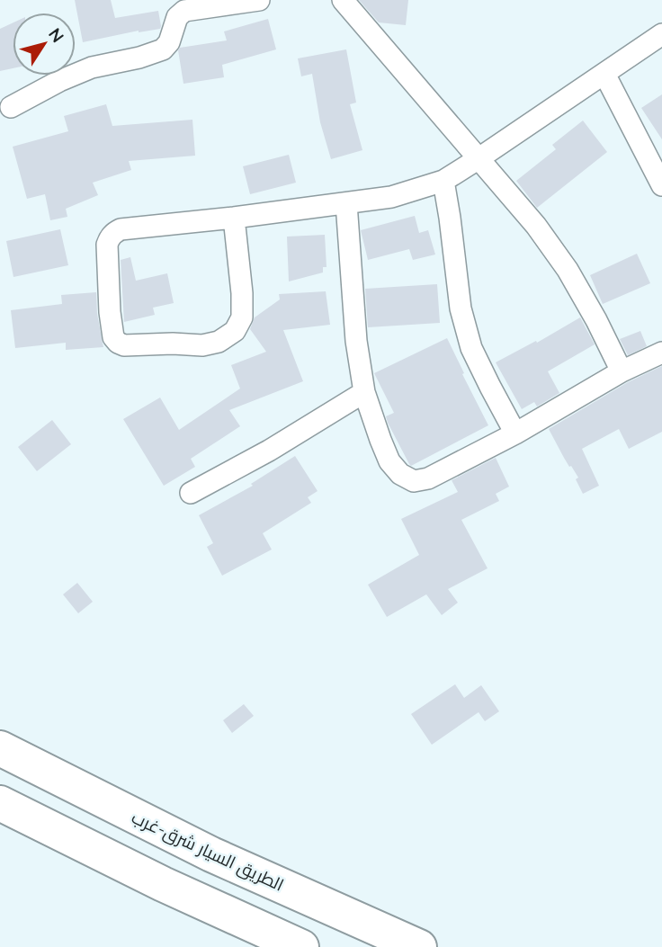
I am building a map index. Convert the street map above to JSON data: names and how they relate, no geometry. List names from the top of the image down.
{
  "streets": {
    "highway": ["الطريق السيار شرق-غرب"]
  },
  "north": "top right"
}
